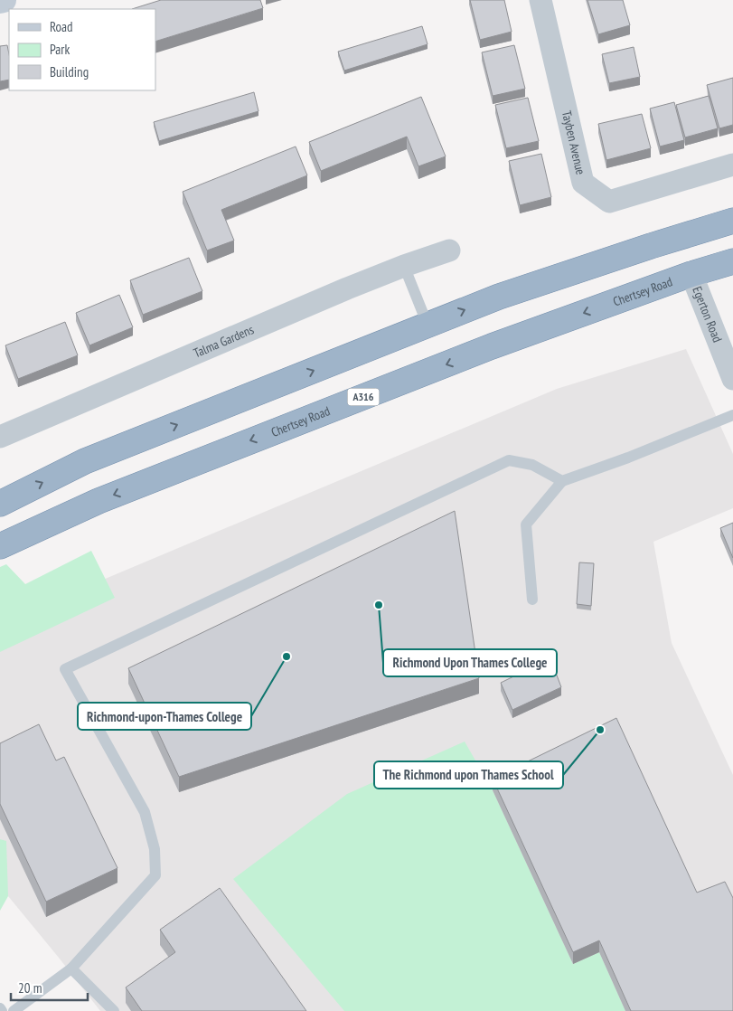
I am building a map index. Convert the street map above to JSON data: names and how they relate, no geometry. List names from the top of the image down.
{
  "streets": {
    "highway": ["Chertsey Road", "A316"],
    "street": ["Tayben Avenue", "Egerton Road", "Talma Gardens"]
  },
  "crossings": [
    ["Chertsey Road", "Egerton Road"]
  ],
  "places": ["Richmond Upon Thames College", "Richmond-upon-Thames College", "The Richmond upon Thames School"],
  "legend": ["Road", "Park", "Building"],
  "scale_bar": "20 m"
}
